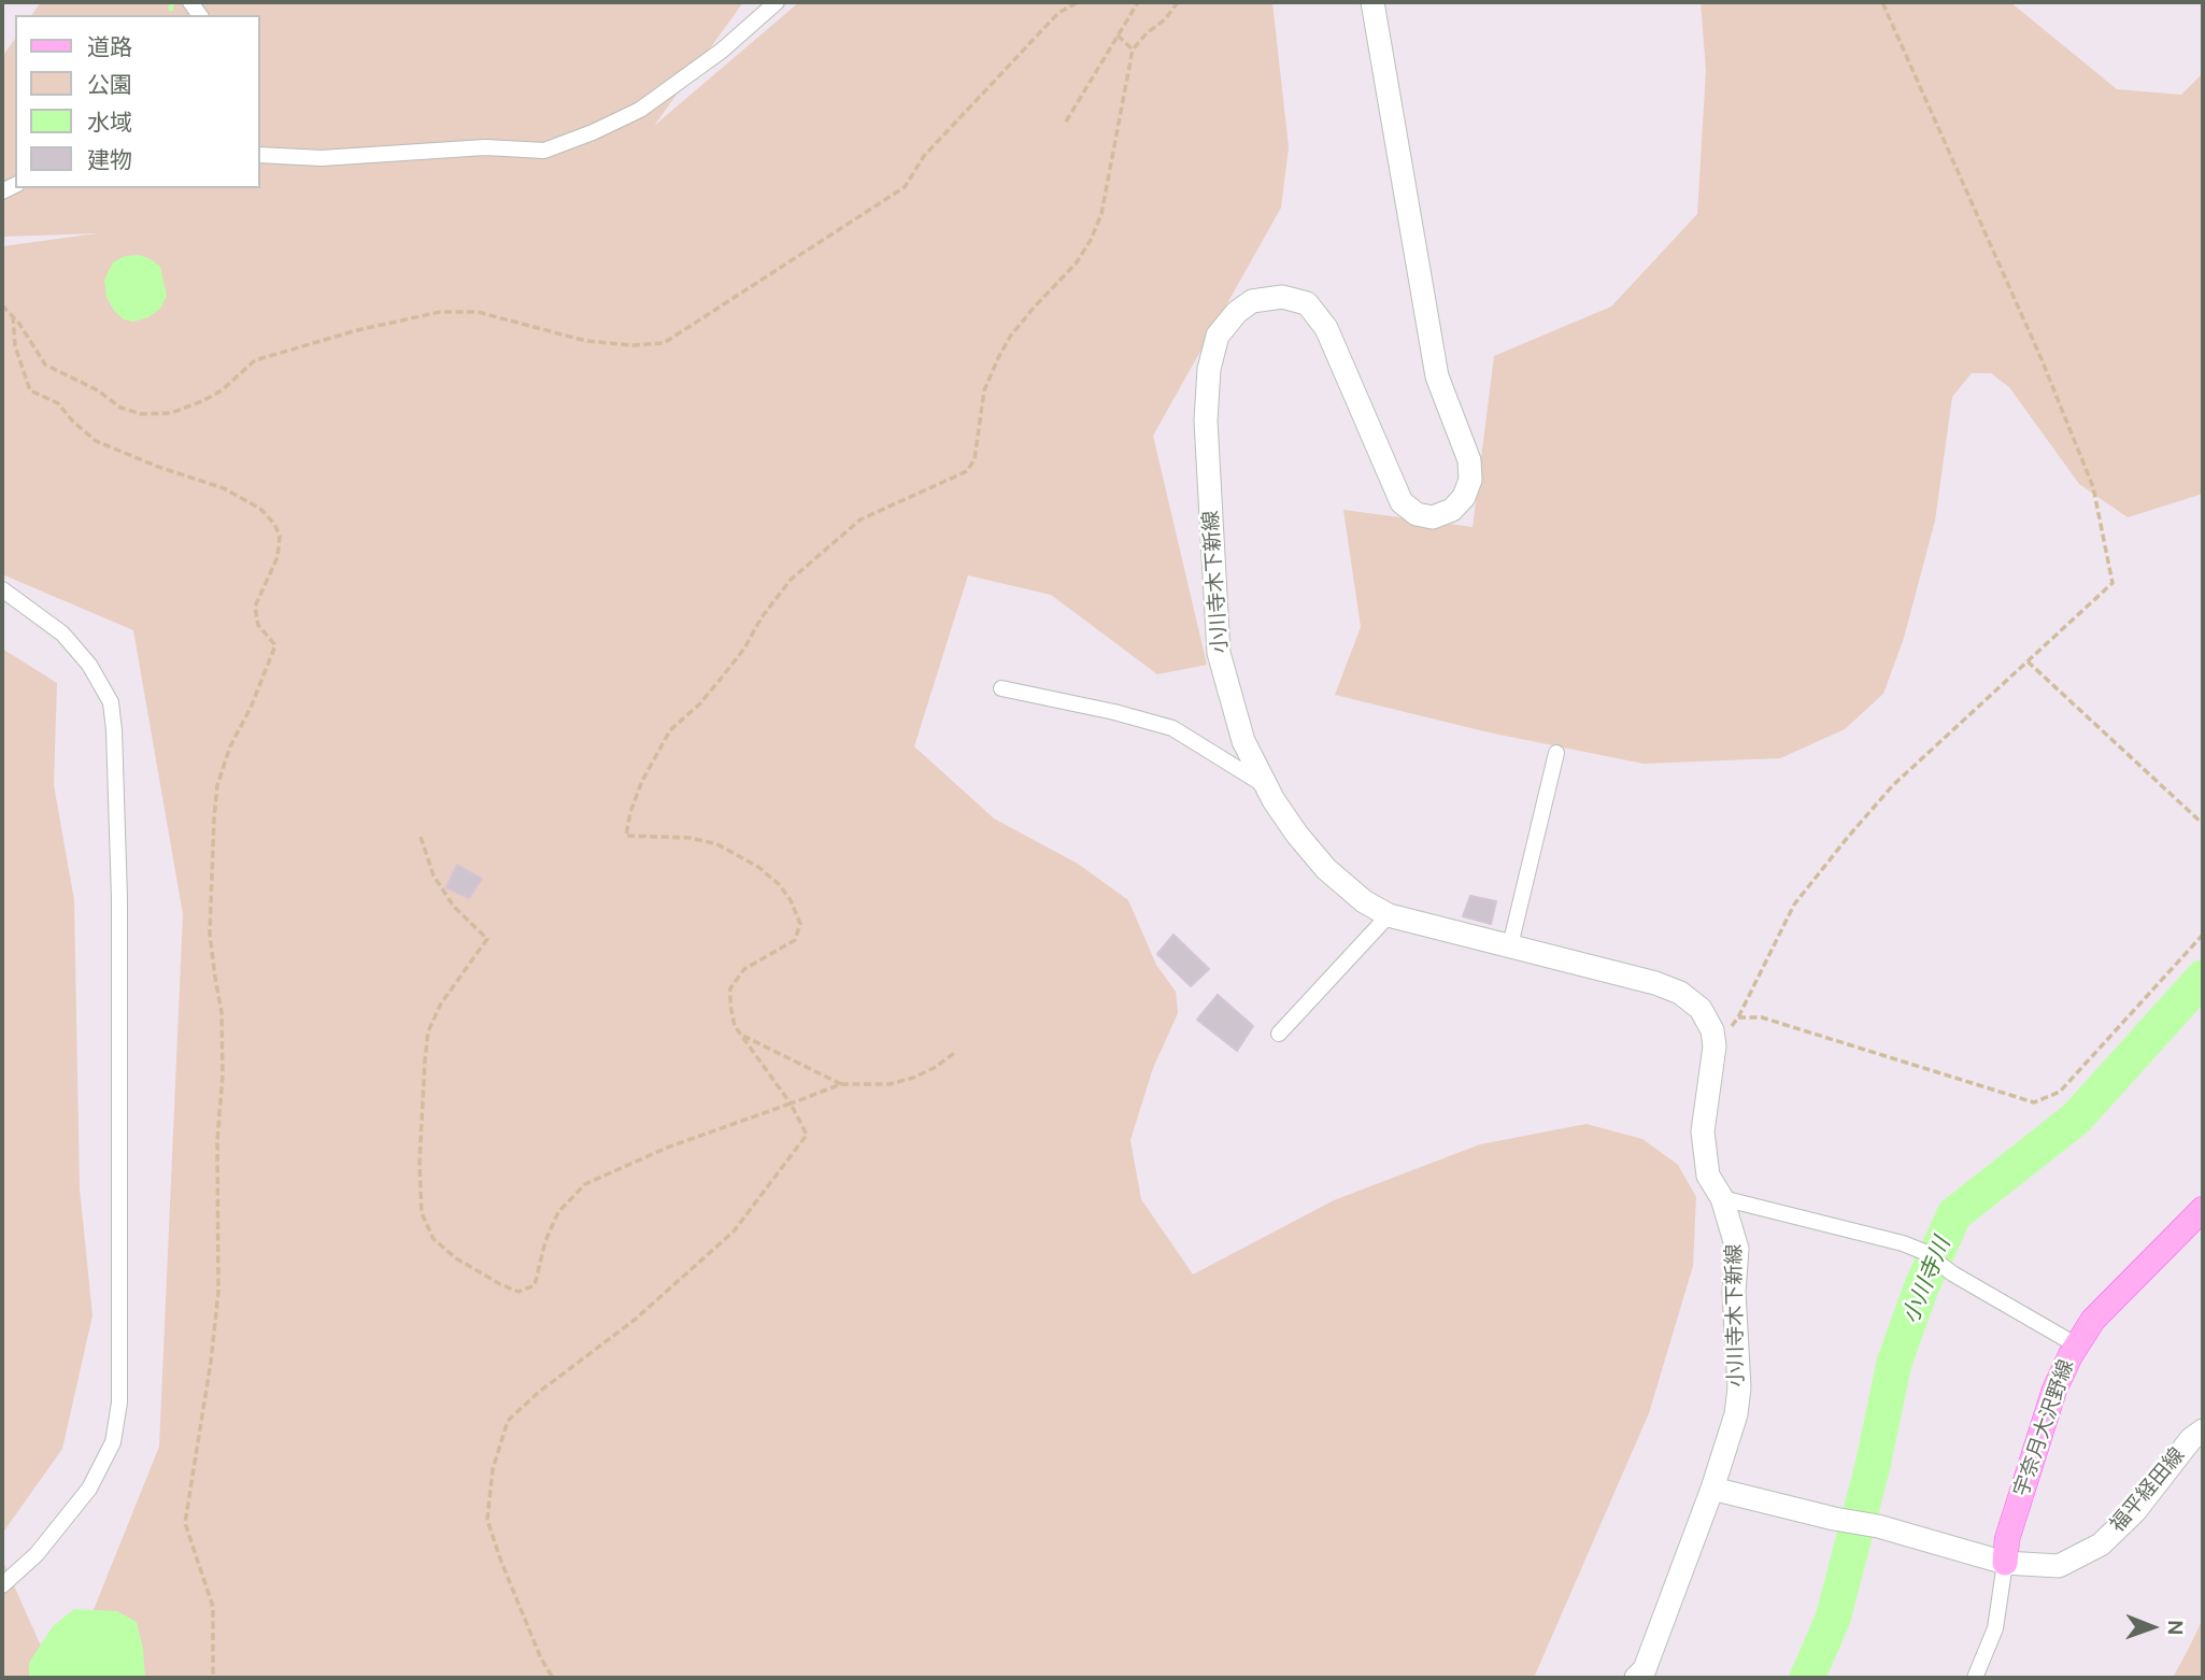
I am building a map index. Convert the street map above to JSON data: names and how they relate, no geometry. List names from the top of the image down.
{
  "streets": {
    "main road": ["小川寺木下新線", "宇奈月大沢野線", "福平経田線"]
  },
  "crossings": [
    ["宇奈月大沢野線", "福平経田線"]
  ],
  "water": ["小川寺川"],
  "legend": [
    "道路",
    "公園",
    "水域",
    "建物"
  ],
  "north": "right"
}
